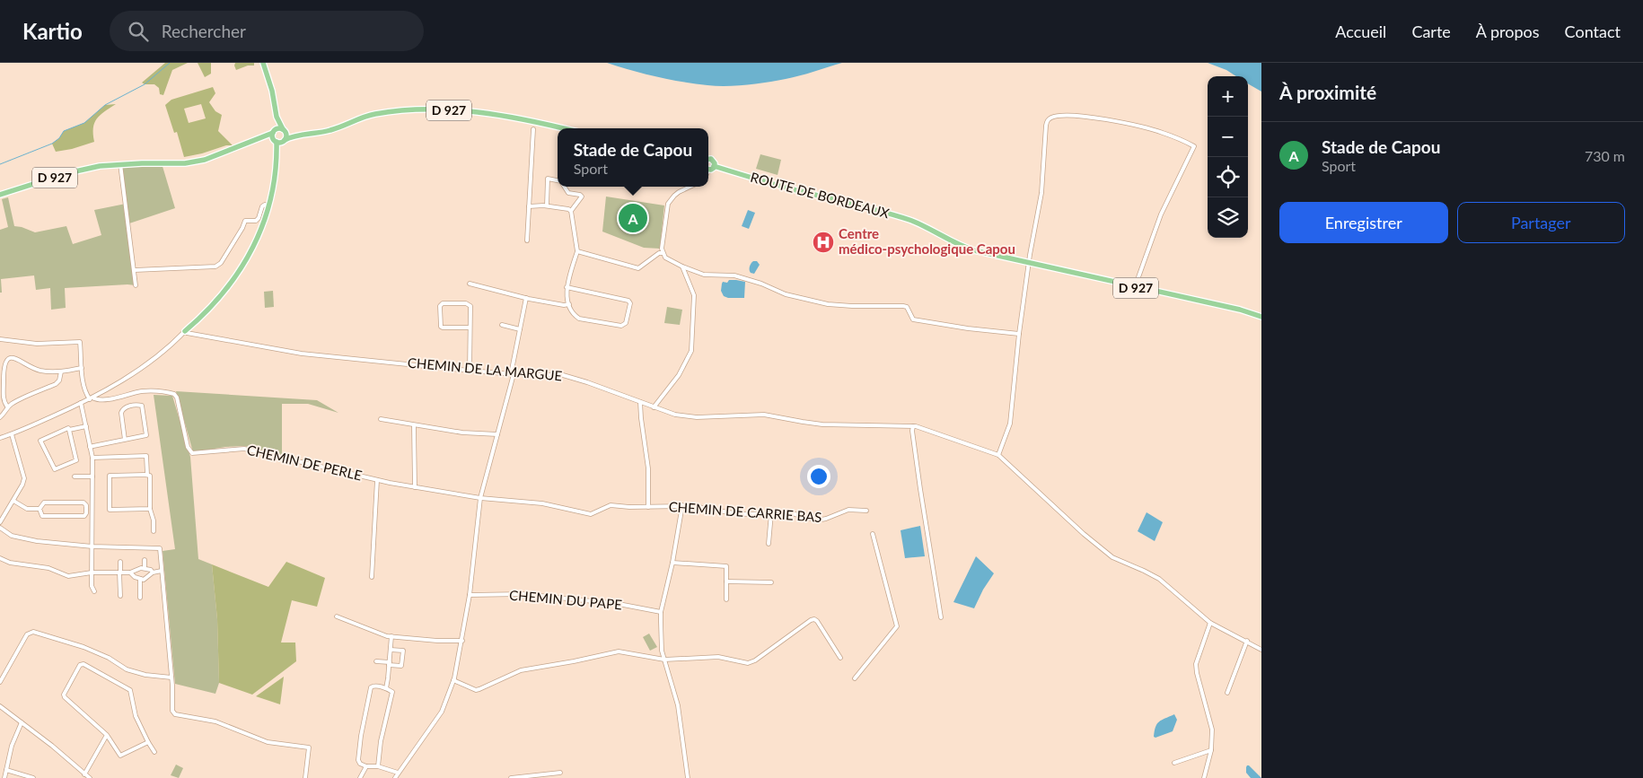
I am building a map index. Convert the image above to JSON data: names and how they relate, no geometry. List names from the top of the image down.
{
  "streets": {
    "main road": ["D 927", "ROUTE DE BORDEAUX"],
    "street": [
      "CHEMIN DE LA MARGUE",
      "CHEMIN DE PERLE",
      "CHEMIN DE CARRIE BAS",
      "CHEMIN DU PAPE"
    ]
  },
  "crossings": [
    ["CHEMIN DE PERLE", "CHEMIN DE CARRIE BAS"]
  ],
  "places": {
    "hospital": ["Centre médico-psychologique Capou"]
  },
  "page": {
    "header": "Kartio",
    "search": "Rechercher",
    "nav": [
      "Accueil",
      "Carte",
      "À propos",
      "Contact"
    ],
    "heading": "À proximité",
    "map_buttons": ["+", "−"],
    "list": [
      {
        "mark": "A",
        "name": "Stade de Capou",
        "note": "Sport",
        "value": "730 m"
      }
    ],
    "popup": ["Stade de Capou", "Sport"],
    "buttons": ["Enregistrer", "Partager"],
    "pins": "A"
  }
}
